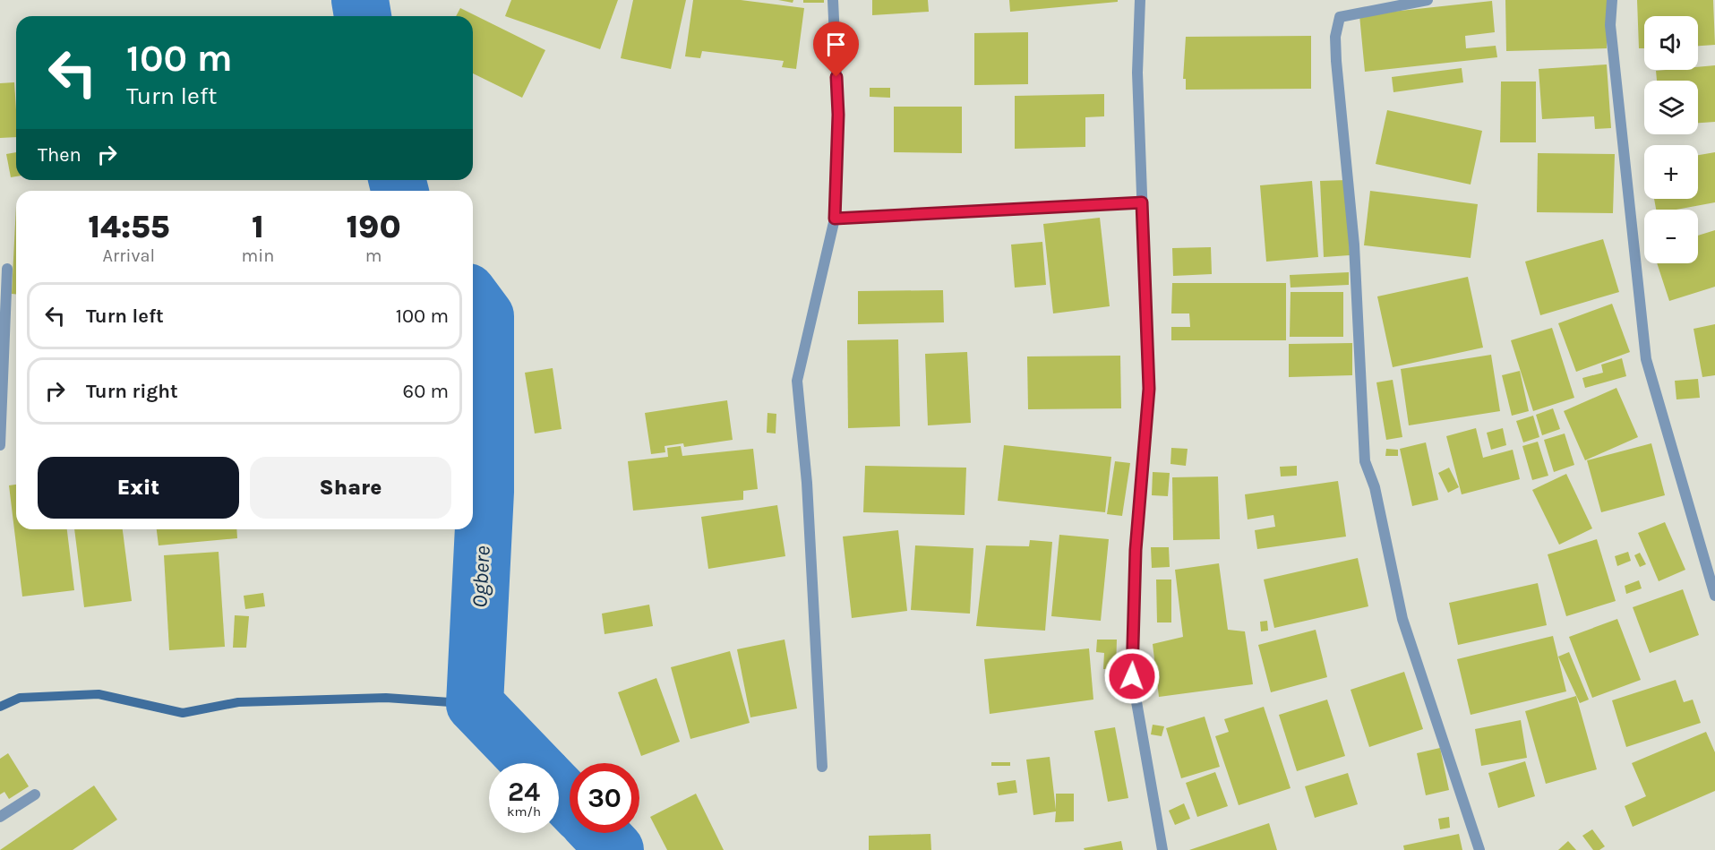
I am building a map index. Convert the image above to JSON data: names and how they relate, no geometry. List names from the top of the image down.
{
  "water": ["Ogbere"],
  "page": {
    "map_buttons": ["+", "−"],
    "turn": ["100 m", "Turn left"],
    "then": "Then",
    "eta": [
      "14:55",
      "Arrival",
      "1",
      "min",
      "190",
      "m"
    ],
    "list": [
      {
        "name": "Turn left",
        "value": "100 m"
      },
      {
        "name": "Turn right",
        "value": "60 m"
      }
    ],
    "buttons": ["Exit", "Share"],
    "speed": "24 km/h",
    "limit": "30"
  }
}
